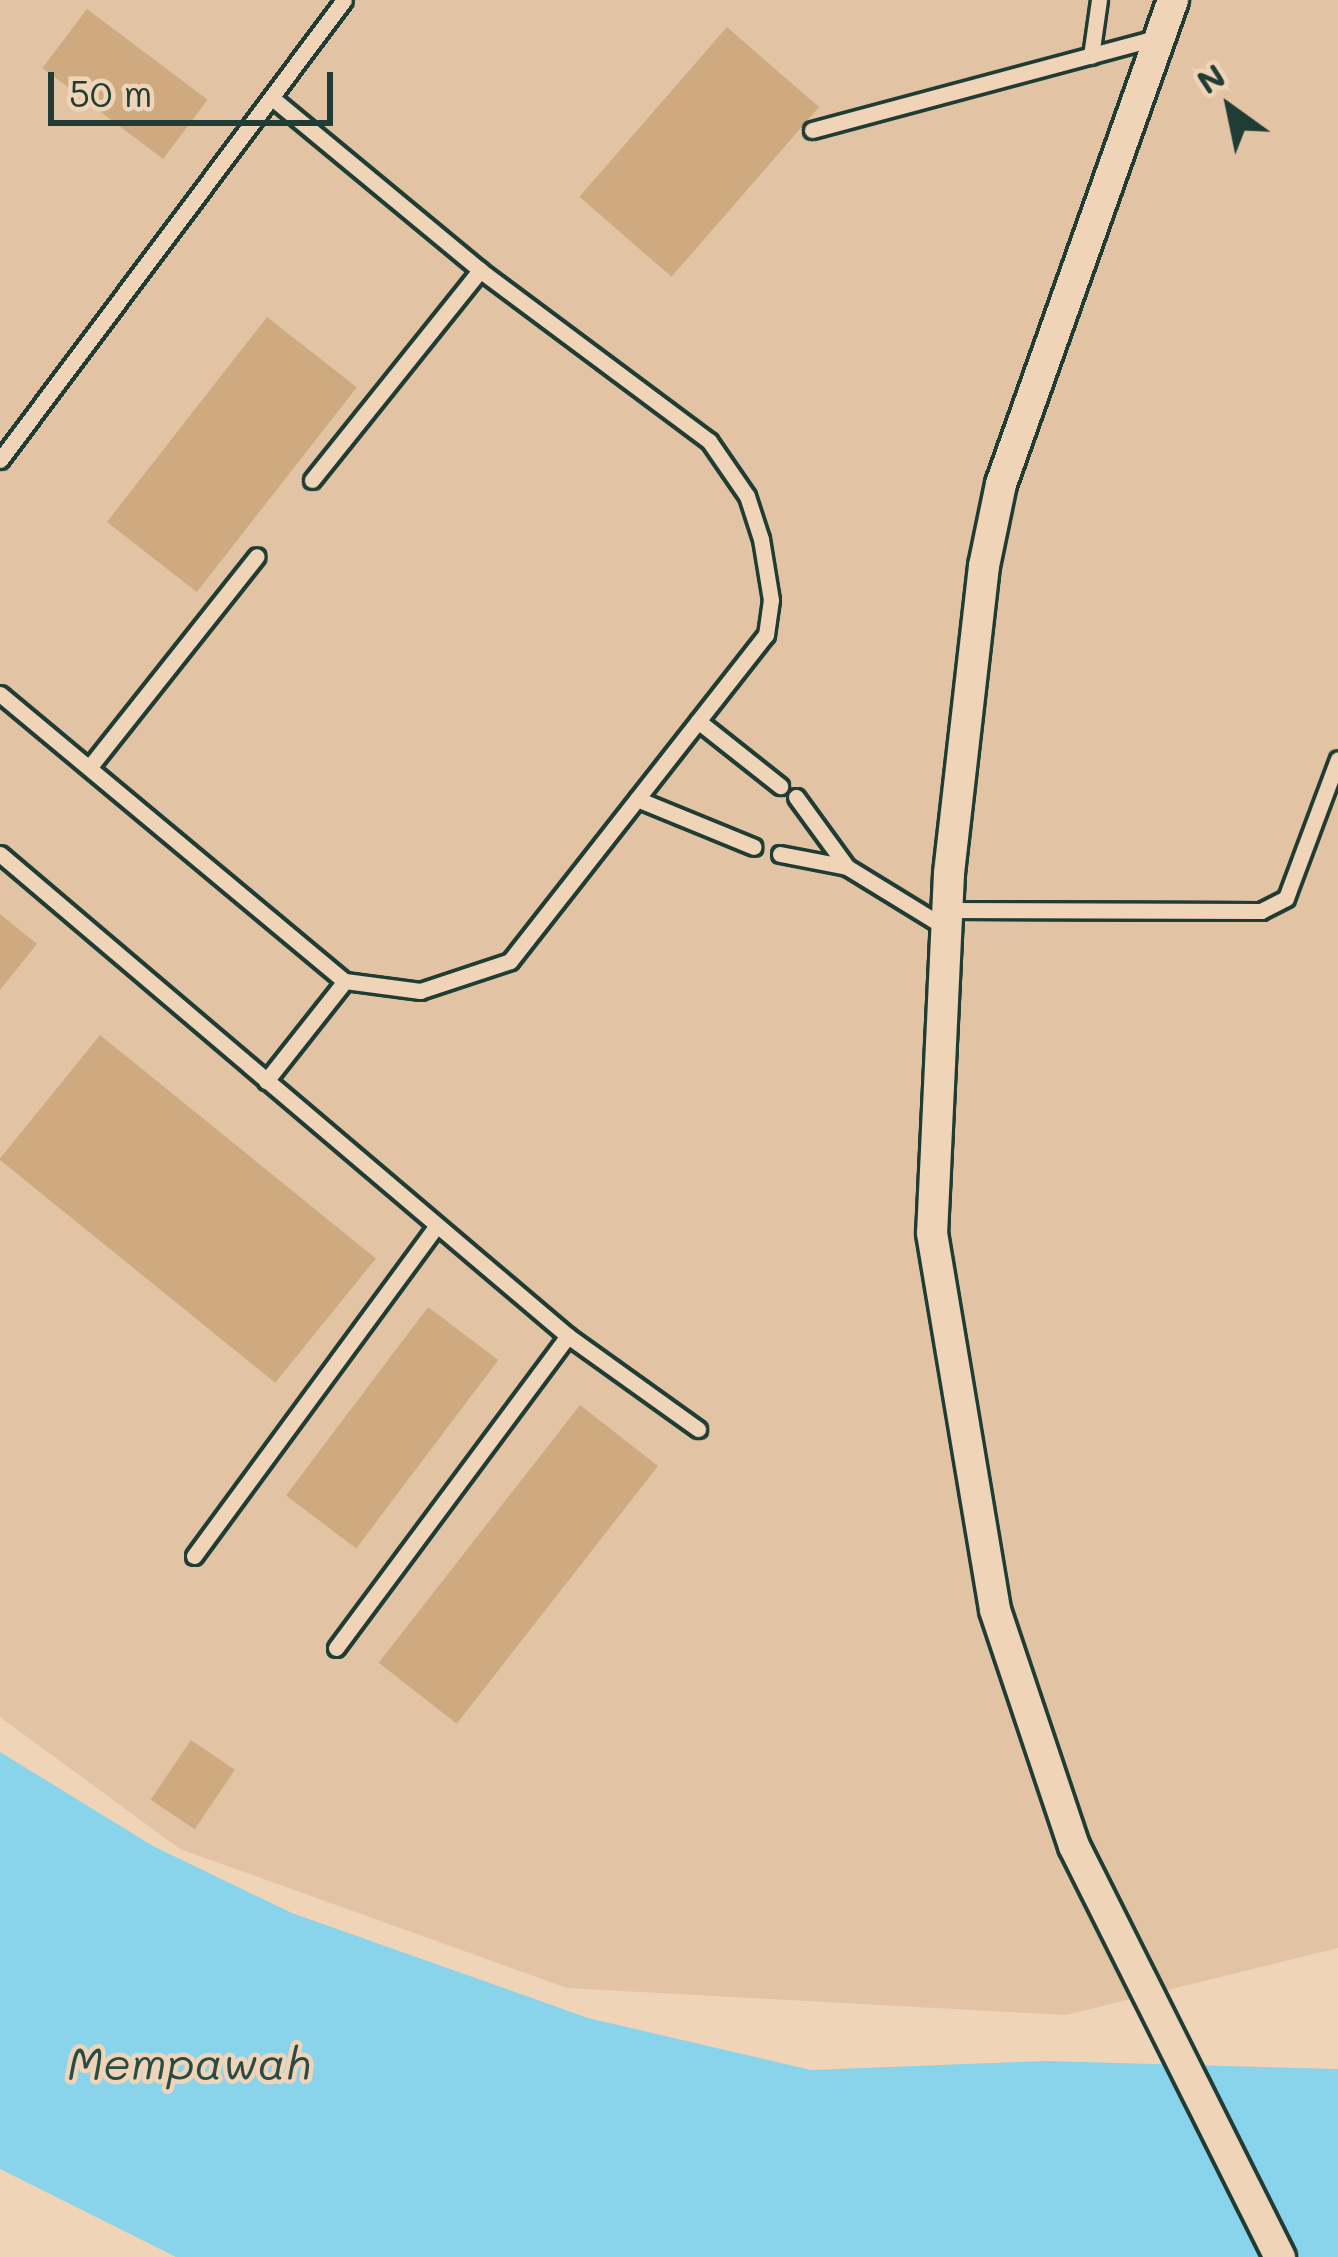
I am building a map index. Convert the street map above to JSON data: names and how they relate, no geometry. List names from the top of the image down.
{
  "water": ["Mempawah"],
  "scale_bar": "50 m",
  "north": "top left"
}
